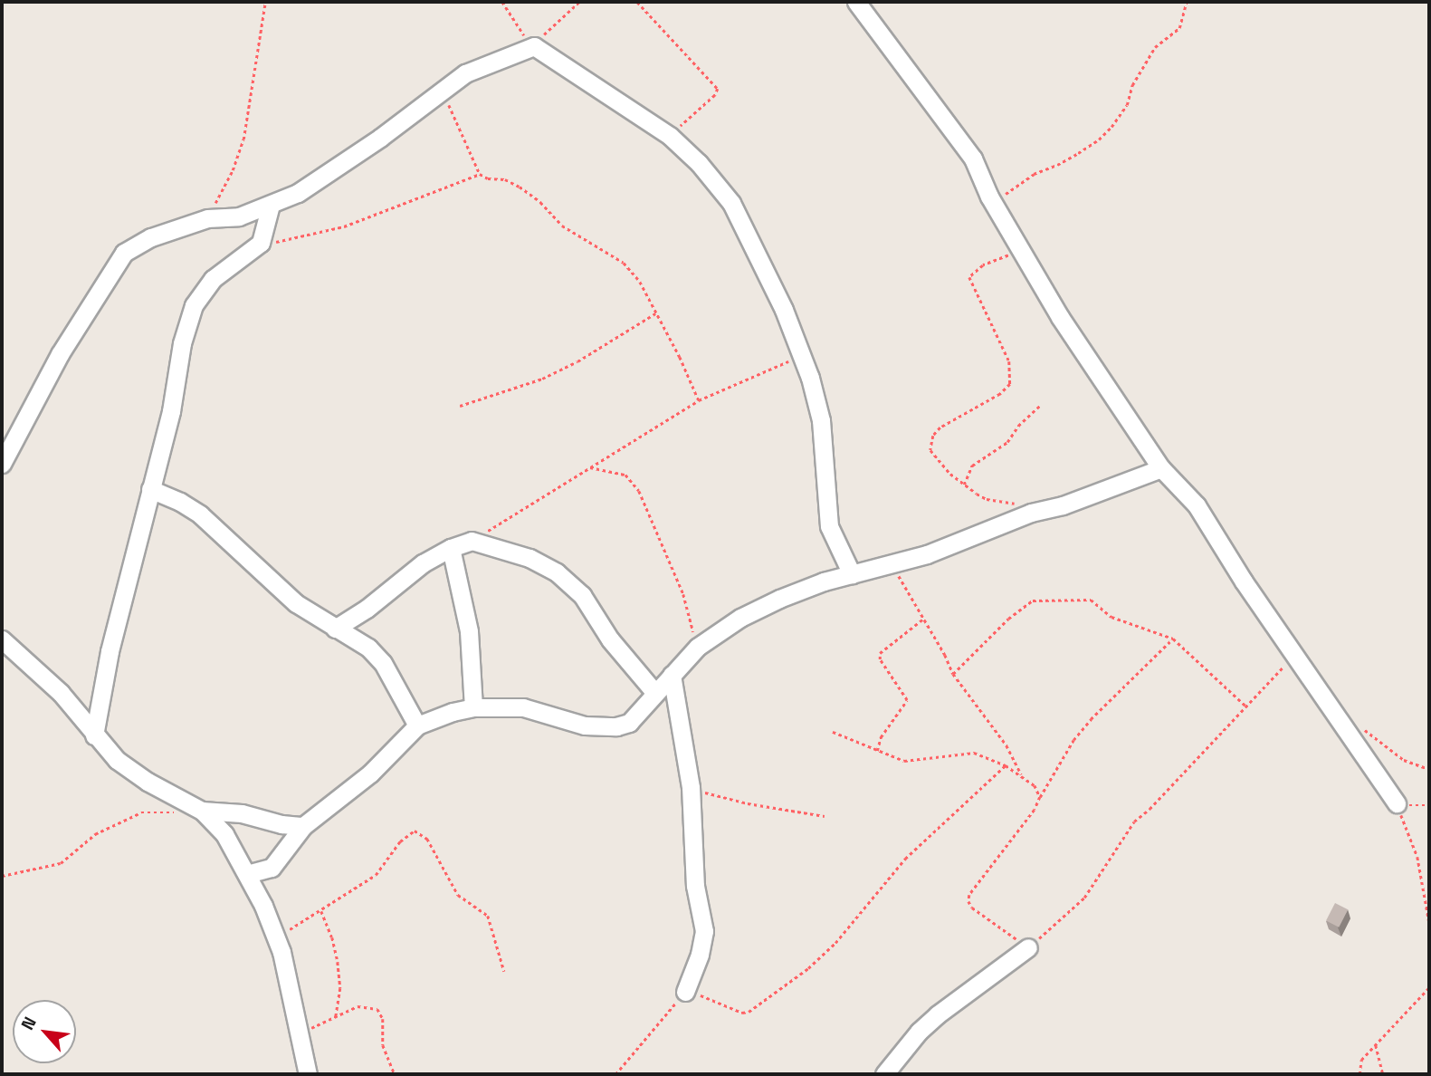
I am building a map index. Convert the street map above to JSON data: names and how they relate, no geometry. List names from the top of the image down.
{
  "north": "top left"
}
